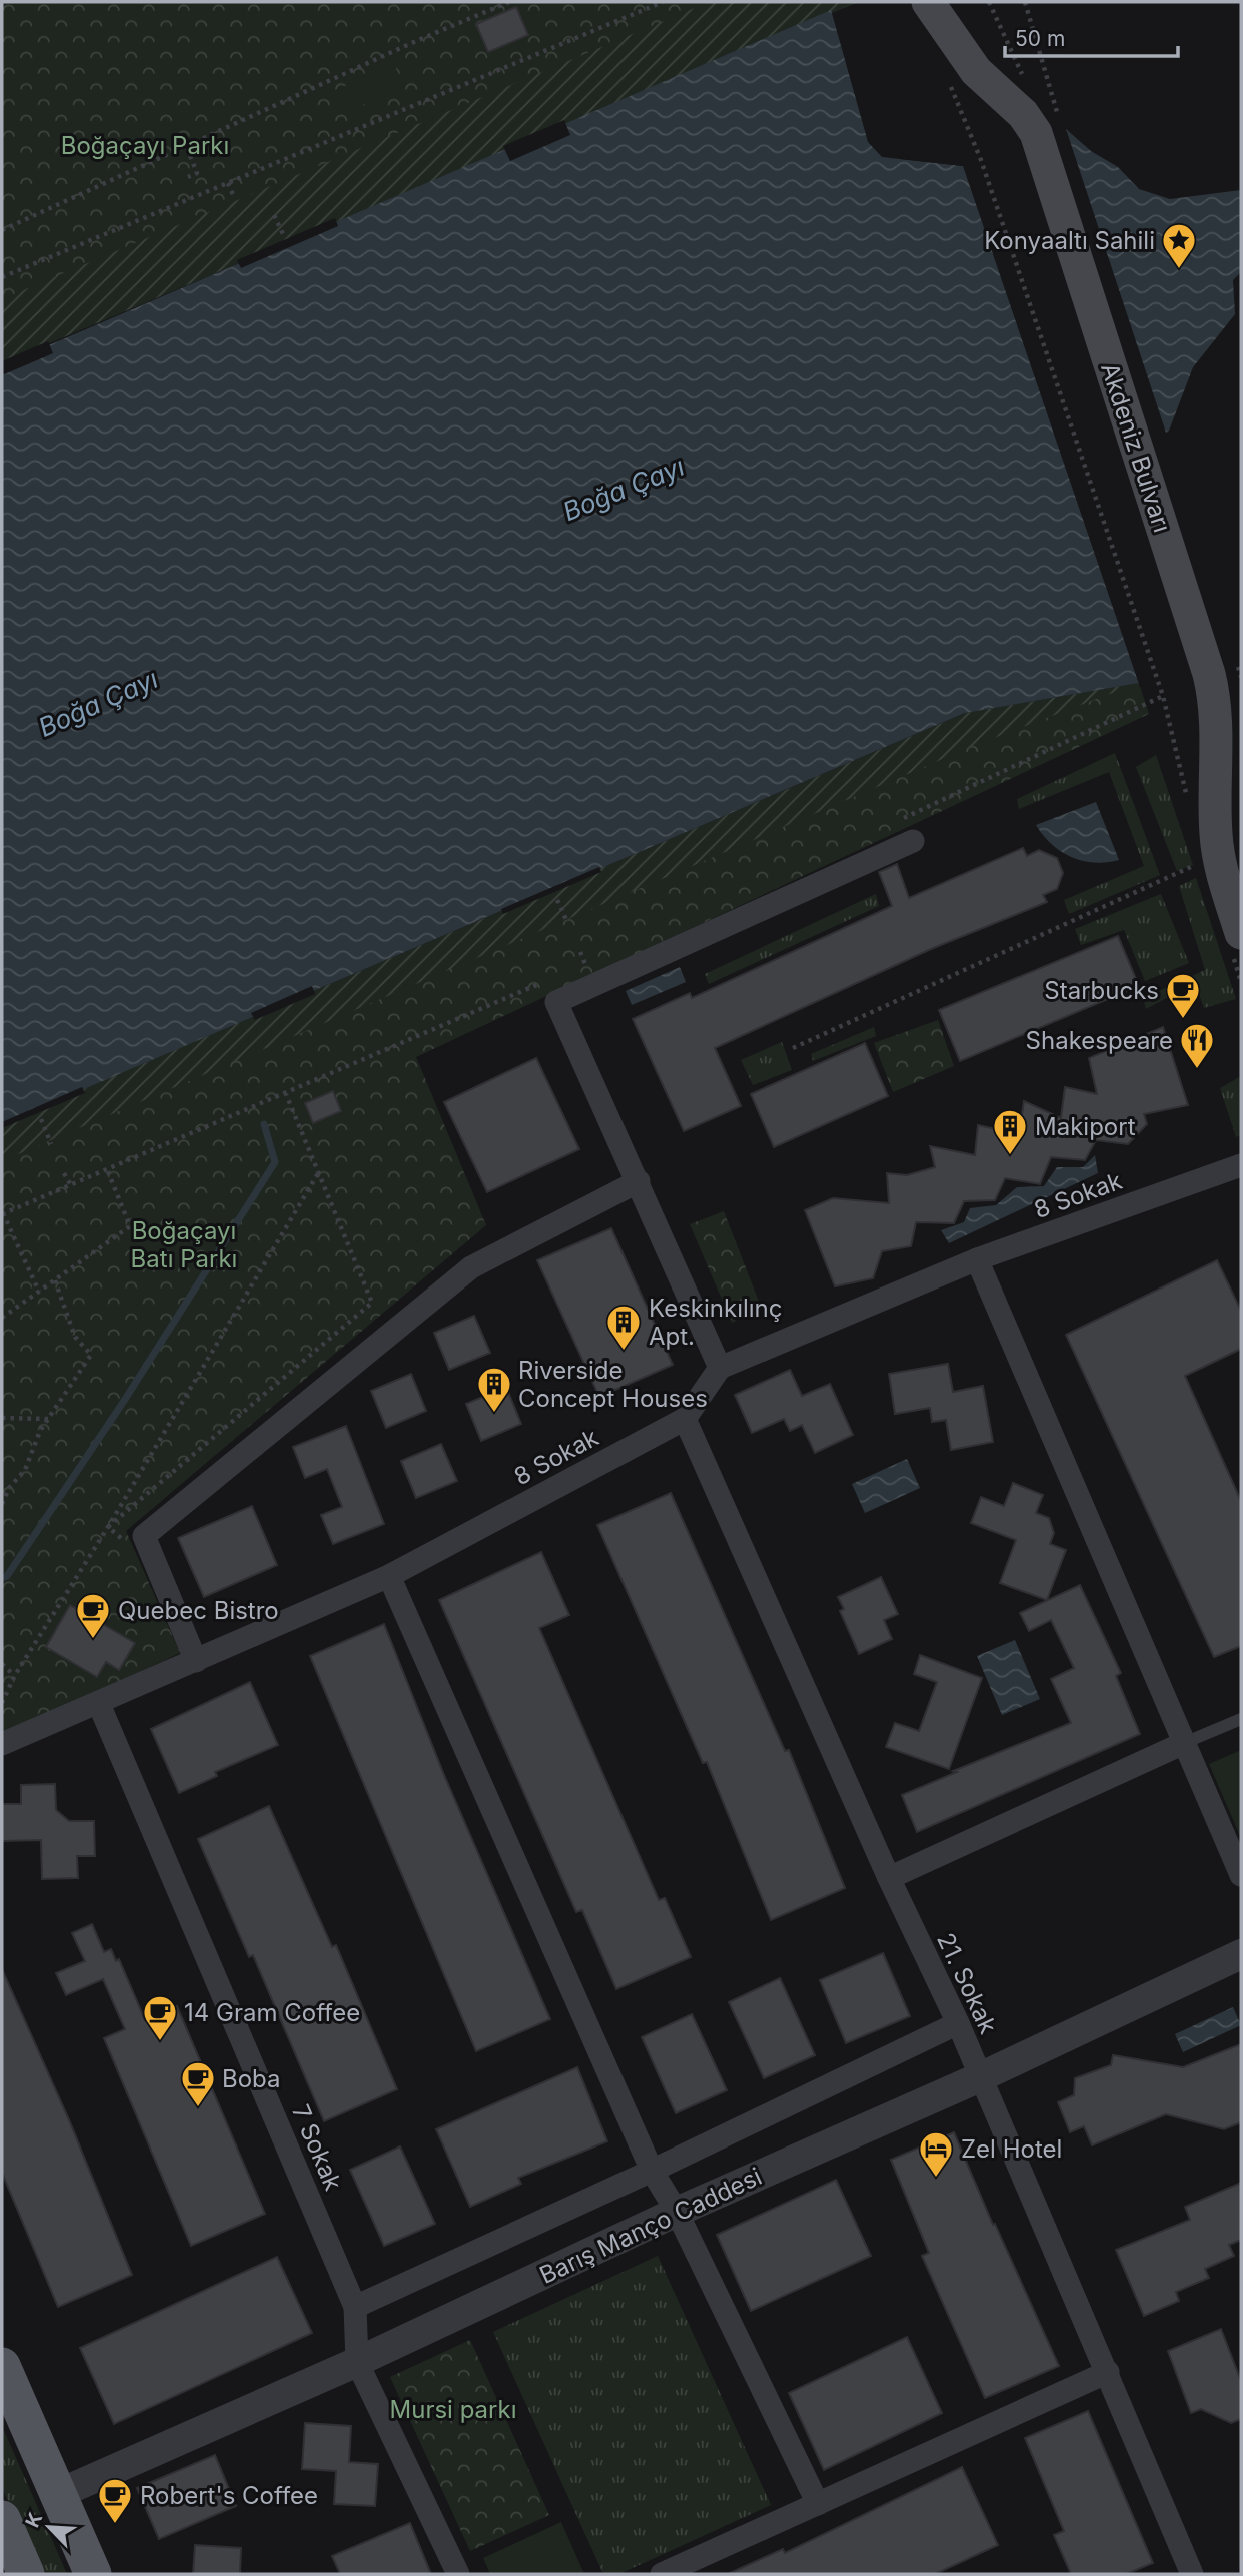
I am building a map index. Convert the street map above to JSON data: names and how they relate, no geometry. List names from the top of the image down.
{
  "streets": {
    "main road": ["Akdeniz Bulvarı"],
    "street": [
      "8 Sokak",
      "21. Sokak",
      "7 Sokak",
      "Barış Manço Caddesi"
    ]
  },
  "crossings": [
    ["8 Sokak", "21. Sokak"],
    ["8 Sokak", "7 Sokak"],
    ["21. Sokak", "Barış Manço Caddesi"],
    ["7 Sokak", "Barış Manço Caddesi"]
  ],
  "water": ["Boğa Çayı"],
  "parks": ["Boğaçayı Parkı", "Boğaçayı Batı Parkı", "Mursi parkı"],
  "places": {
    "place": ["Konyaaltı Sahili"],
    "cafe": [
      "Starbucks",
      "Quebec Bistro",
      "14 Gram Coffee",
      "Boba",
      "Robert's Coffee"
    ],
    "restaurant": ["Shakespeare"],
    "building": ["Makiport", "Keskinkılınç Apt.", "Riverside Concept Houses"],
    "hotel": ["Zel Hotel"]
  },
  "scale_bar": "50 m",
  "north": "top left"
}
